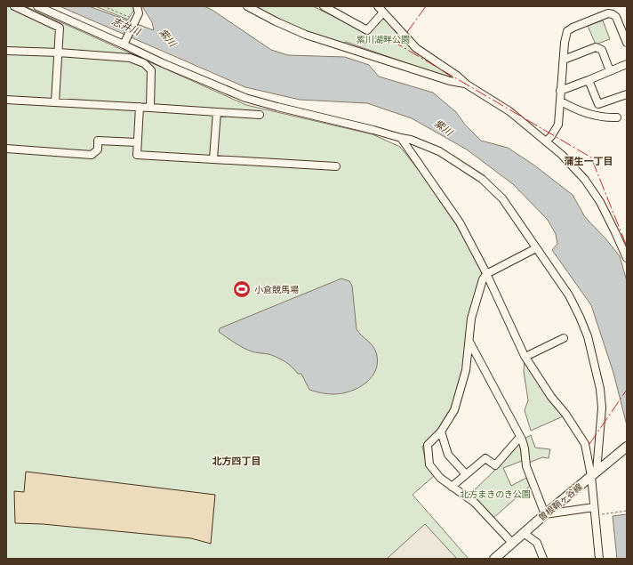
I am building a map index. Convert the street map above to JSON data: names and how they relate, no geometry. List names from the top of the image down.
{
  "streets": {
    "main road": ["曽根鞘ヶ谷線"]
  },
  "districts": ["蒲生一丁目", "北方四丁目"],
  "water": ["志井川", "紫川"],
  "parks": ["紫川湖畔公園", "北方まきのき公園"],
  "places": {
    "sports": ["小倉競馬場"]
  }
}
